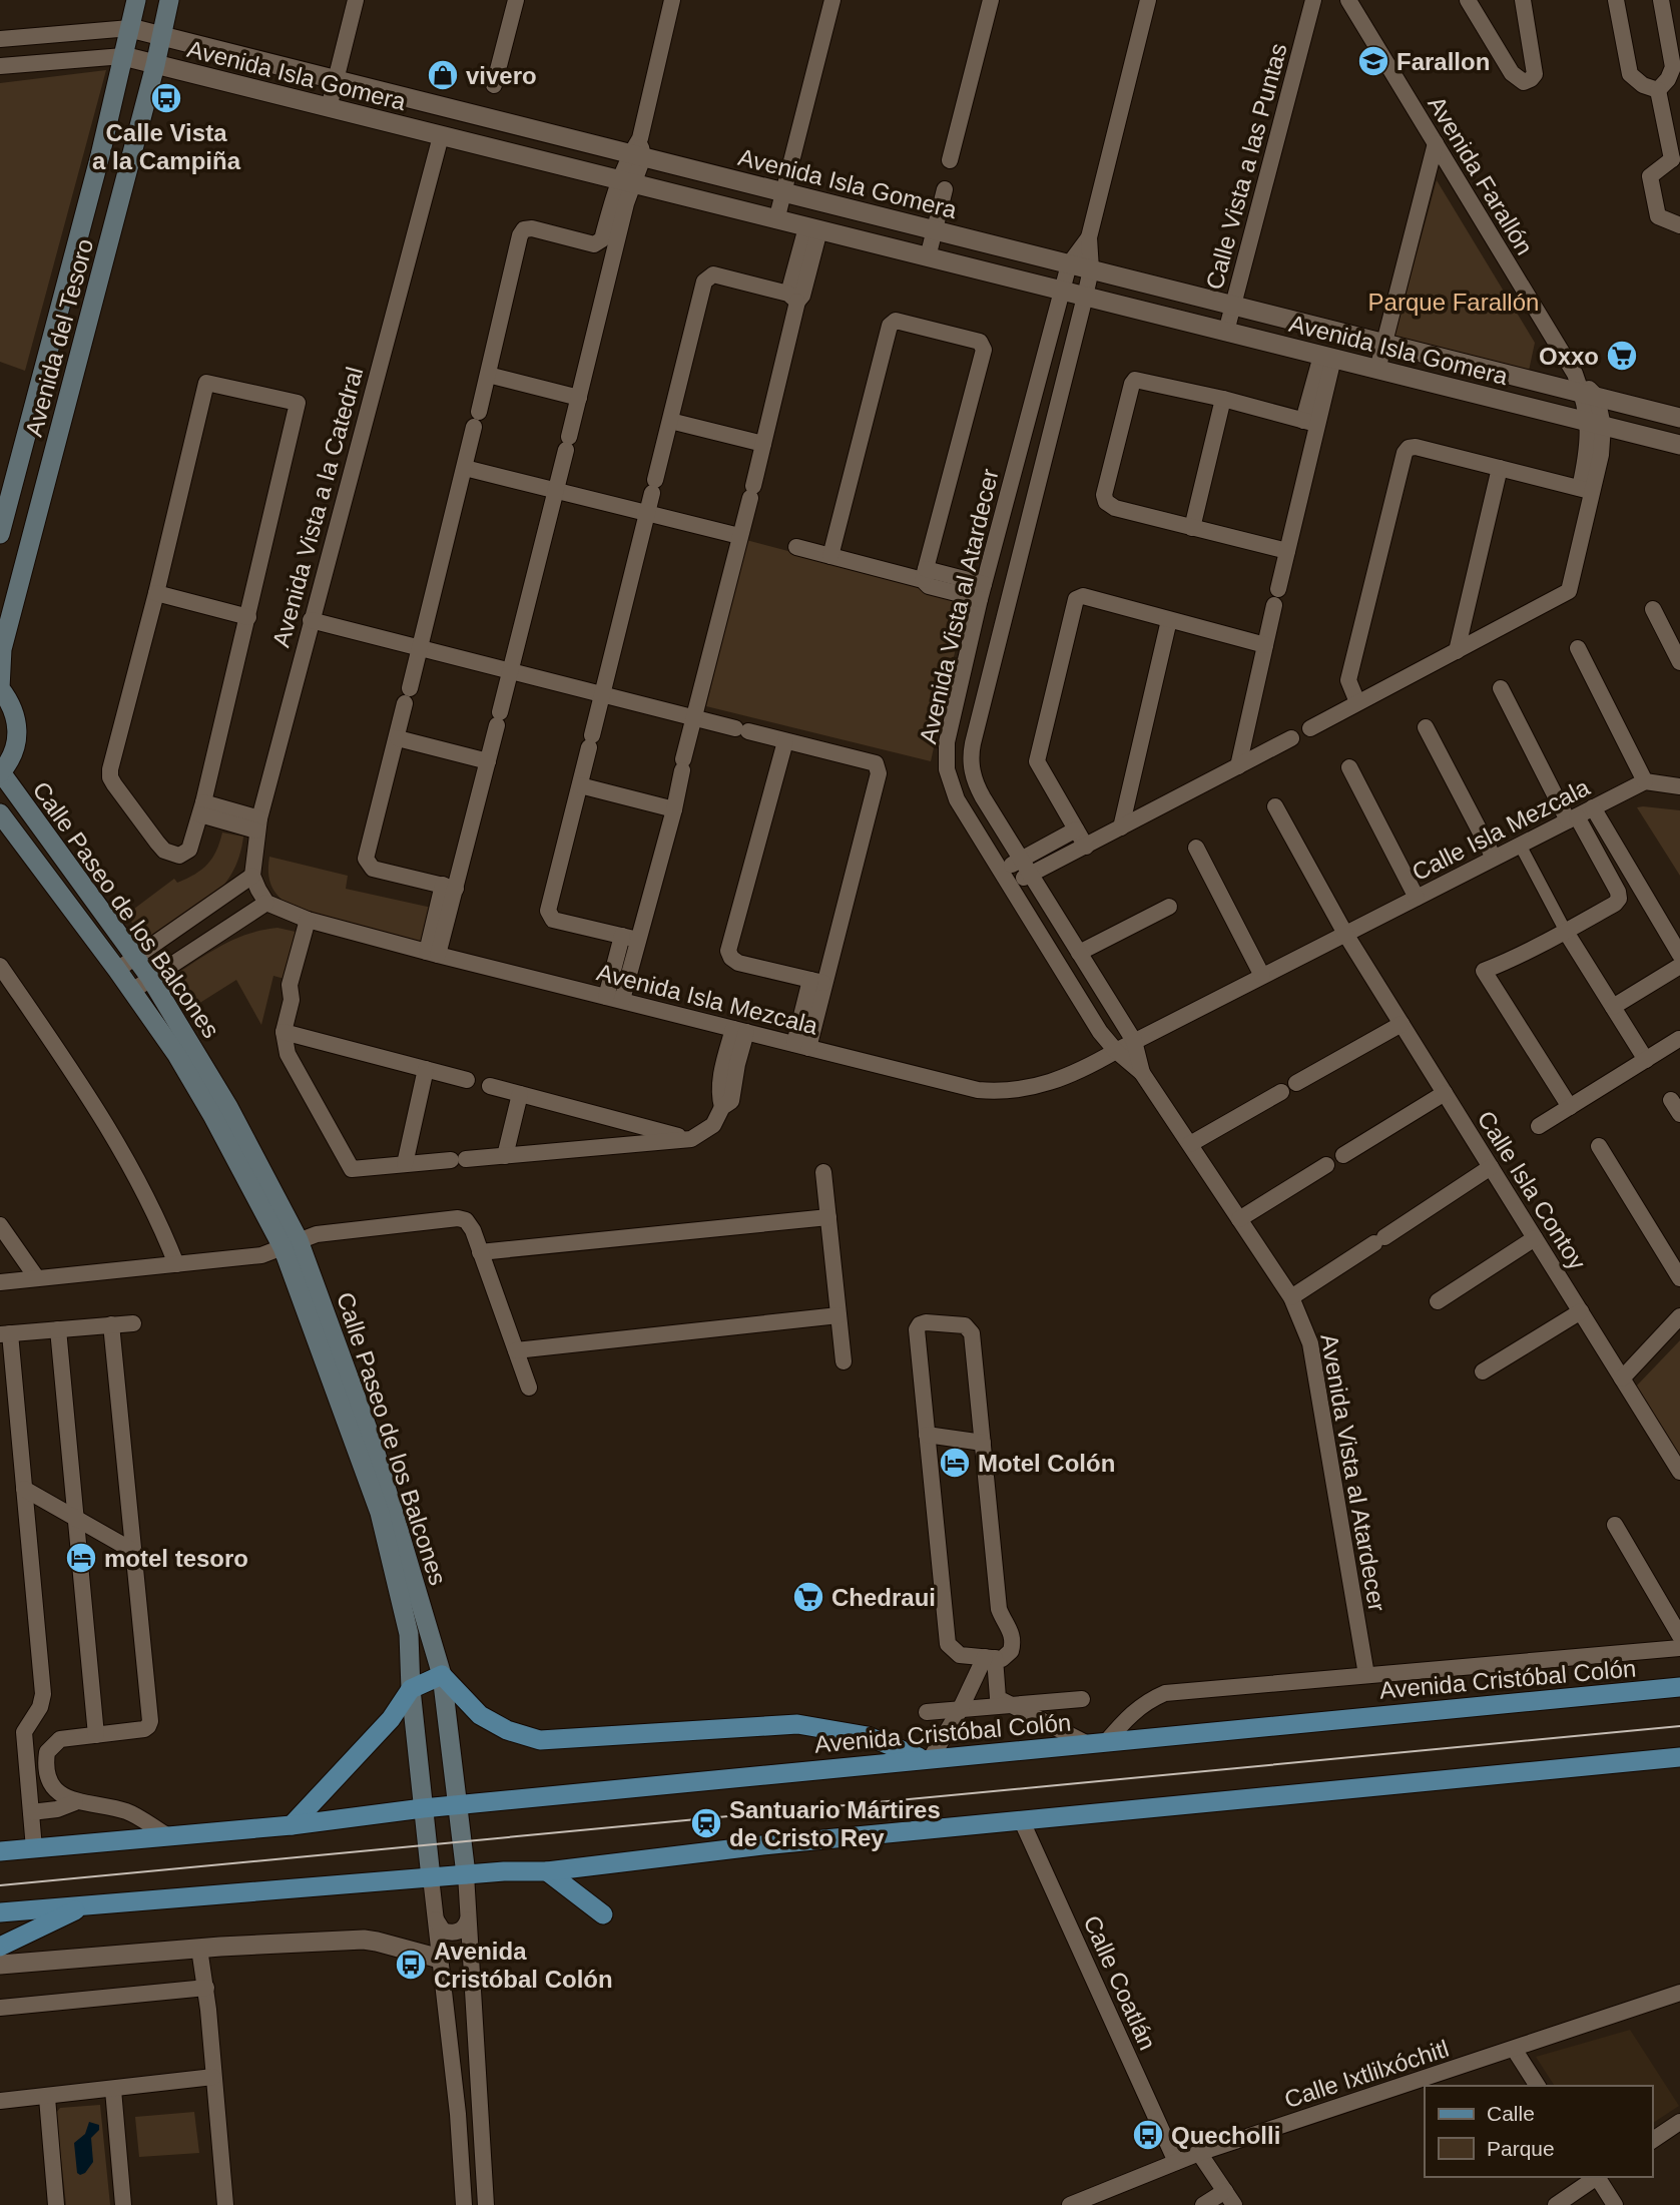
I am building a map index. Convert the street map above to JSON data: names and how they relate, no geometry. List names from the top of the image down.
{
  "streets": {
    "main road": ["Avenida del Tesoro", "Calle Paseo de los Balcones", "Avenida Cristóbal Colón"],
    "street": [
      "Avenida Isla Gomera",
      "Calle Vista a las Puntas",
      "Avenida Farallón",
      "Avenida Vista a la Catedral",
      "Avenida Vista al Atardecer",
      "Calle Isla Mezcala",
      "Avenida Isla Mezcala",
      "Calle Isla Contoy",
      "Calle Coatlán",
      "Calle Ixtlilxóchitl"
    ]
  },
  "crossings": [
    ["Avenida Isla Gomera", "Calle Vista a las Puntas"],
    ["Avenida Isla Gomera", "Avenida Farallón"],
    ["Avenida Isla Gomera", "Avenida del Tesoro"],
    ["Avenida Isla Gomera", "Avenida Vista a la Catedral"],
    ["Avenida Isla Gomera", "Avenida Vista al Atardecer"],
    ["Avenida Vista a la Catedral", "Avenida Isla Mezcala"],
    ["Avenida Vista al Atardecer", "Avenida Isla Mezcala"],
    ["Calle Isla Mezcala", "Avenida Isla Mezcala"],
    ["Calle Isla Mezcala", "Calle Isla Contoy"],
    ["Calle Paseo de los Balcones", "Avenida Cristóbal Colón"],
    ["Calle Coatlán", "Calle Ixtlilxóchitl"]
  ],
  "parks": ["Parque Farallón"],
  "places": {
    "school or university": ["Farallon"],
    "shop": ["vivero"],
    "bus stop": ["Calle Vista a la Campiña", "Avenida Cristóbal Colón", "Quecholli"],
    "supermarket": ["Oxxo", "Chedraui"],
    "hotel": ["Motel Colón", "motel tesoro"],
    "station": ["Santuario Mártires de Cristo Rey"]
  },
  "legend": ["Calle", "Parque"]
}
